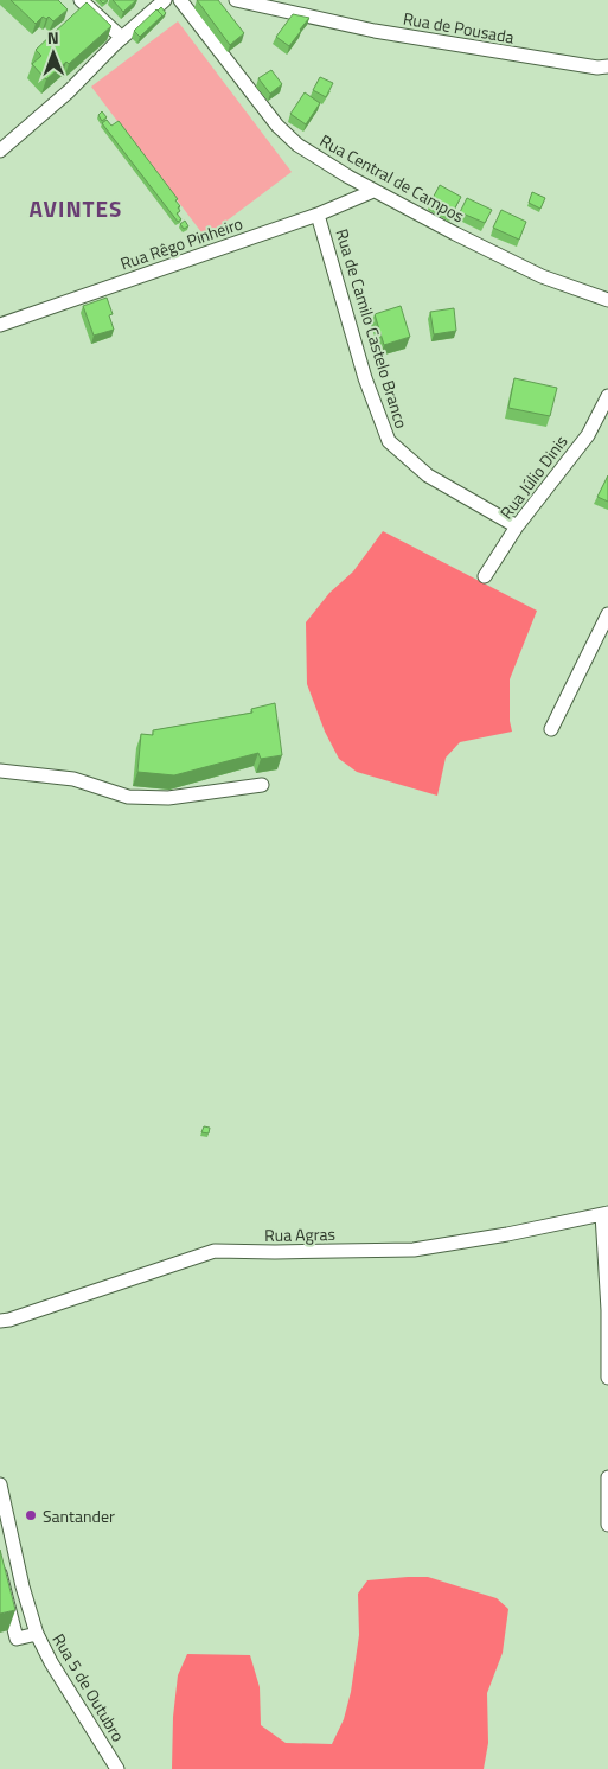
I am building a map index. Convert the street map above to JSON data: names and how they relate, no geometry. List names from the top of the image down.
{
  "streets": {
    "street": [
      "Rua de Pousada",
      "Rua Central de Campos",
      "Rua Rêgo Pinheiro",
      "Rua de Camilo Castelo Branco",
      "Rua Júlio Dinis",
      "Rua Agras",
      "Rua 5 de Outubro"
    ]
  },
  "crossings": [
    ["Rua Central de Campos", "Rua Rêgo Pinheiro"],
    ["Rua Rêgo Pinheiro", "Rua de Camilo Castelo Branco"],
    ["Rua de Camilo Castelo Branco", "Rua Júlio Dinis"]
  ],
  "districts": ["AVINTES"],
  "places": ["Santander"],
  "north": "top"
}
